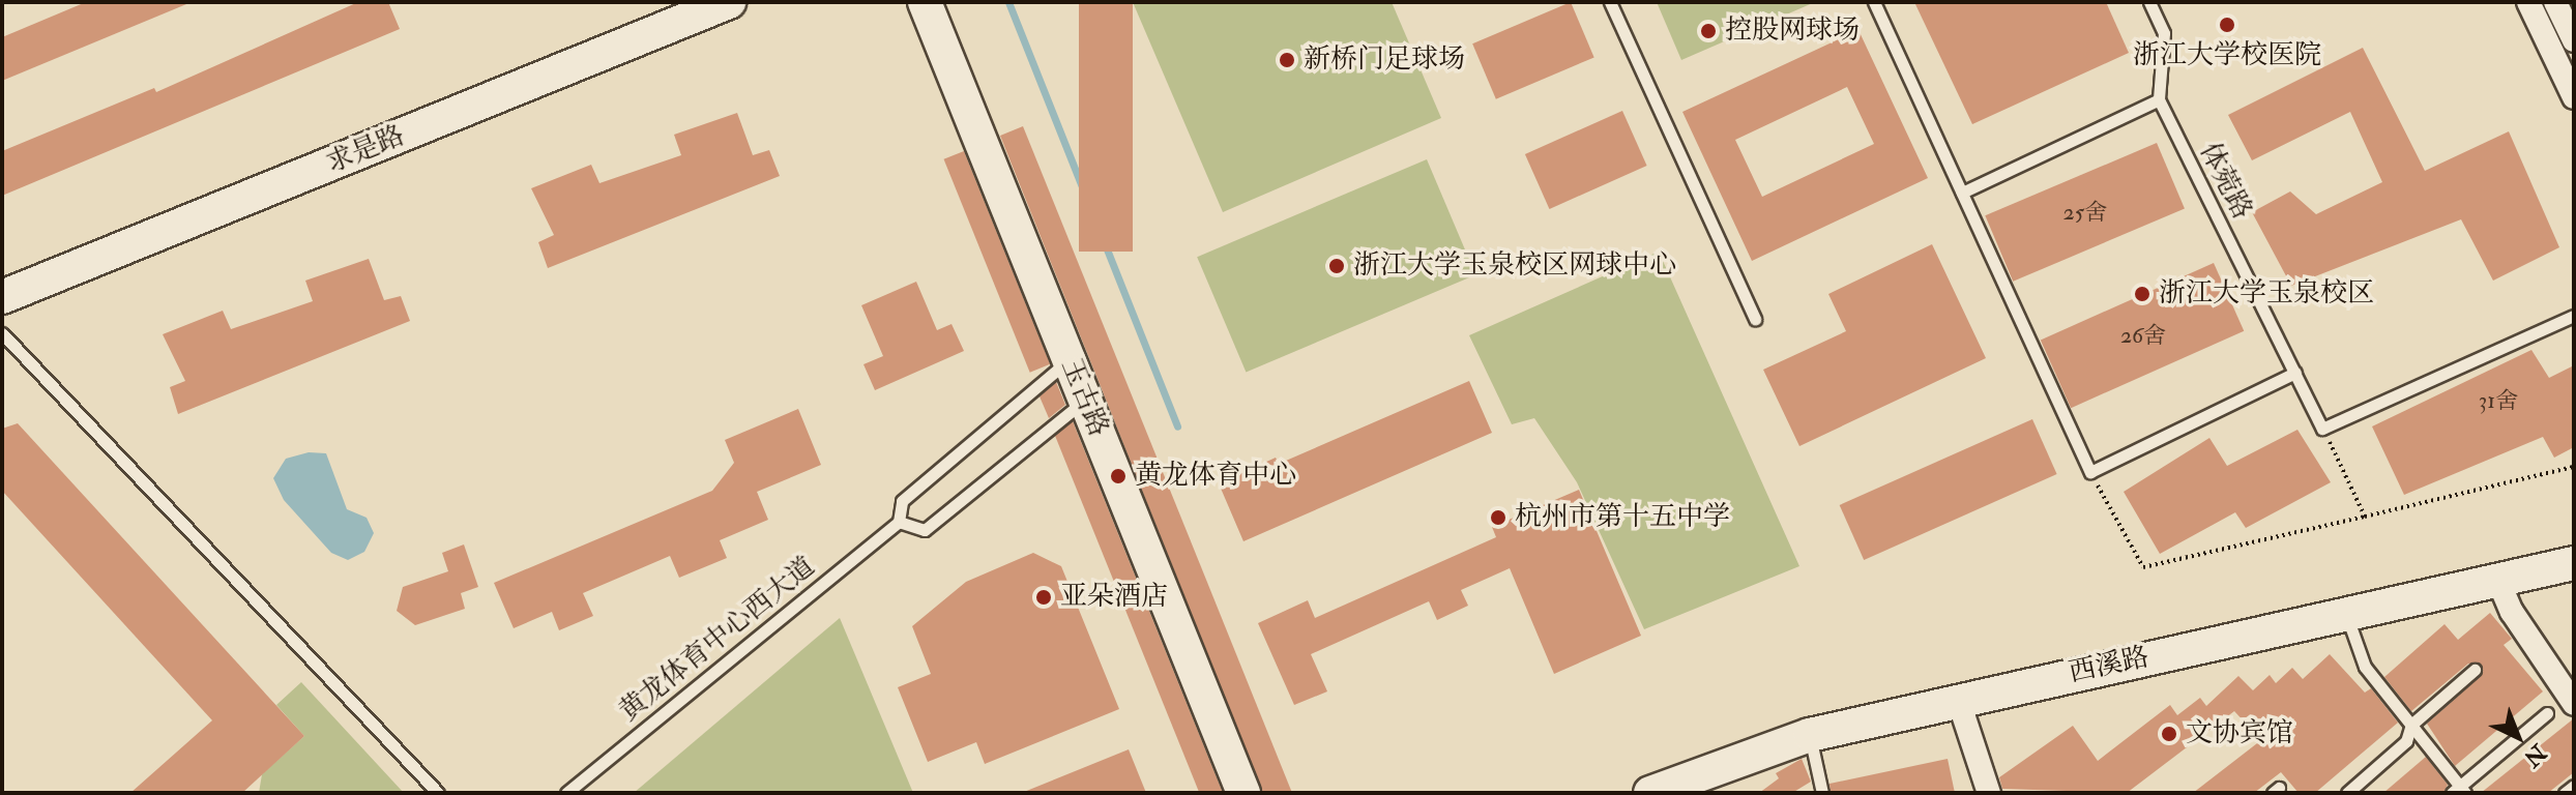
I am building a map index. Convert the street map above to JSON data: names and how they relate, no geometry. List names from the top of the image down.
{
  "streets": {
    "main road": ["求是路", "玉古路", "西溪路"],
    "lane": ["体菀路", "黄龙体育中心西大道"]
  },
  "crossings": [
    ["玉古路", "黄龙体育中心西大道"]
  ],
  "places": [
    "浙江大学校医院",
    "控股网球场",
    "新桥门足球场",
    "浙江大学玉泉校区网球中心",
    "浙江大学玉泉校区",
    "黄龙体育中心",
    "杭州市第十五中学",
    "亚朵酒店",
    "文协宾馆"
  ],
  "house_numbers": ["25舍", "26舍", "31舍"],
  "north": "bottom right"
}
